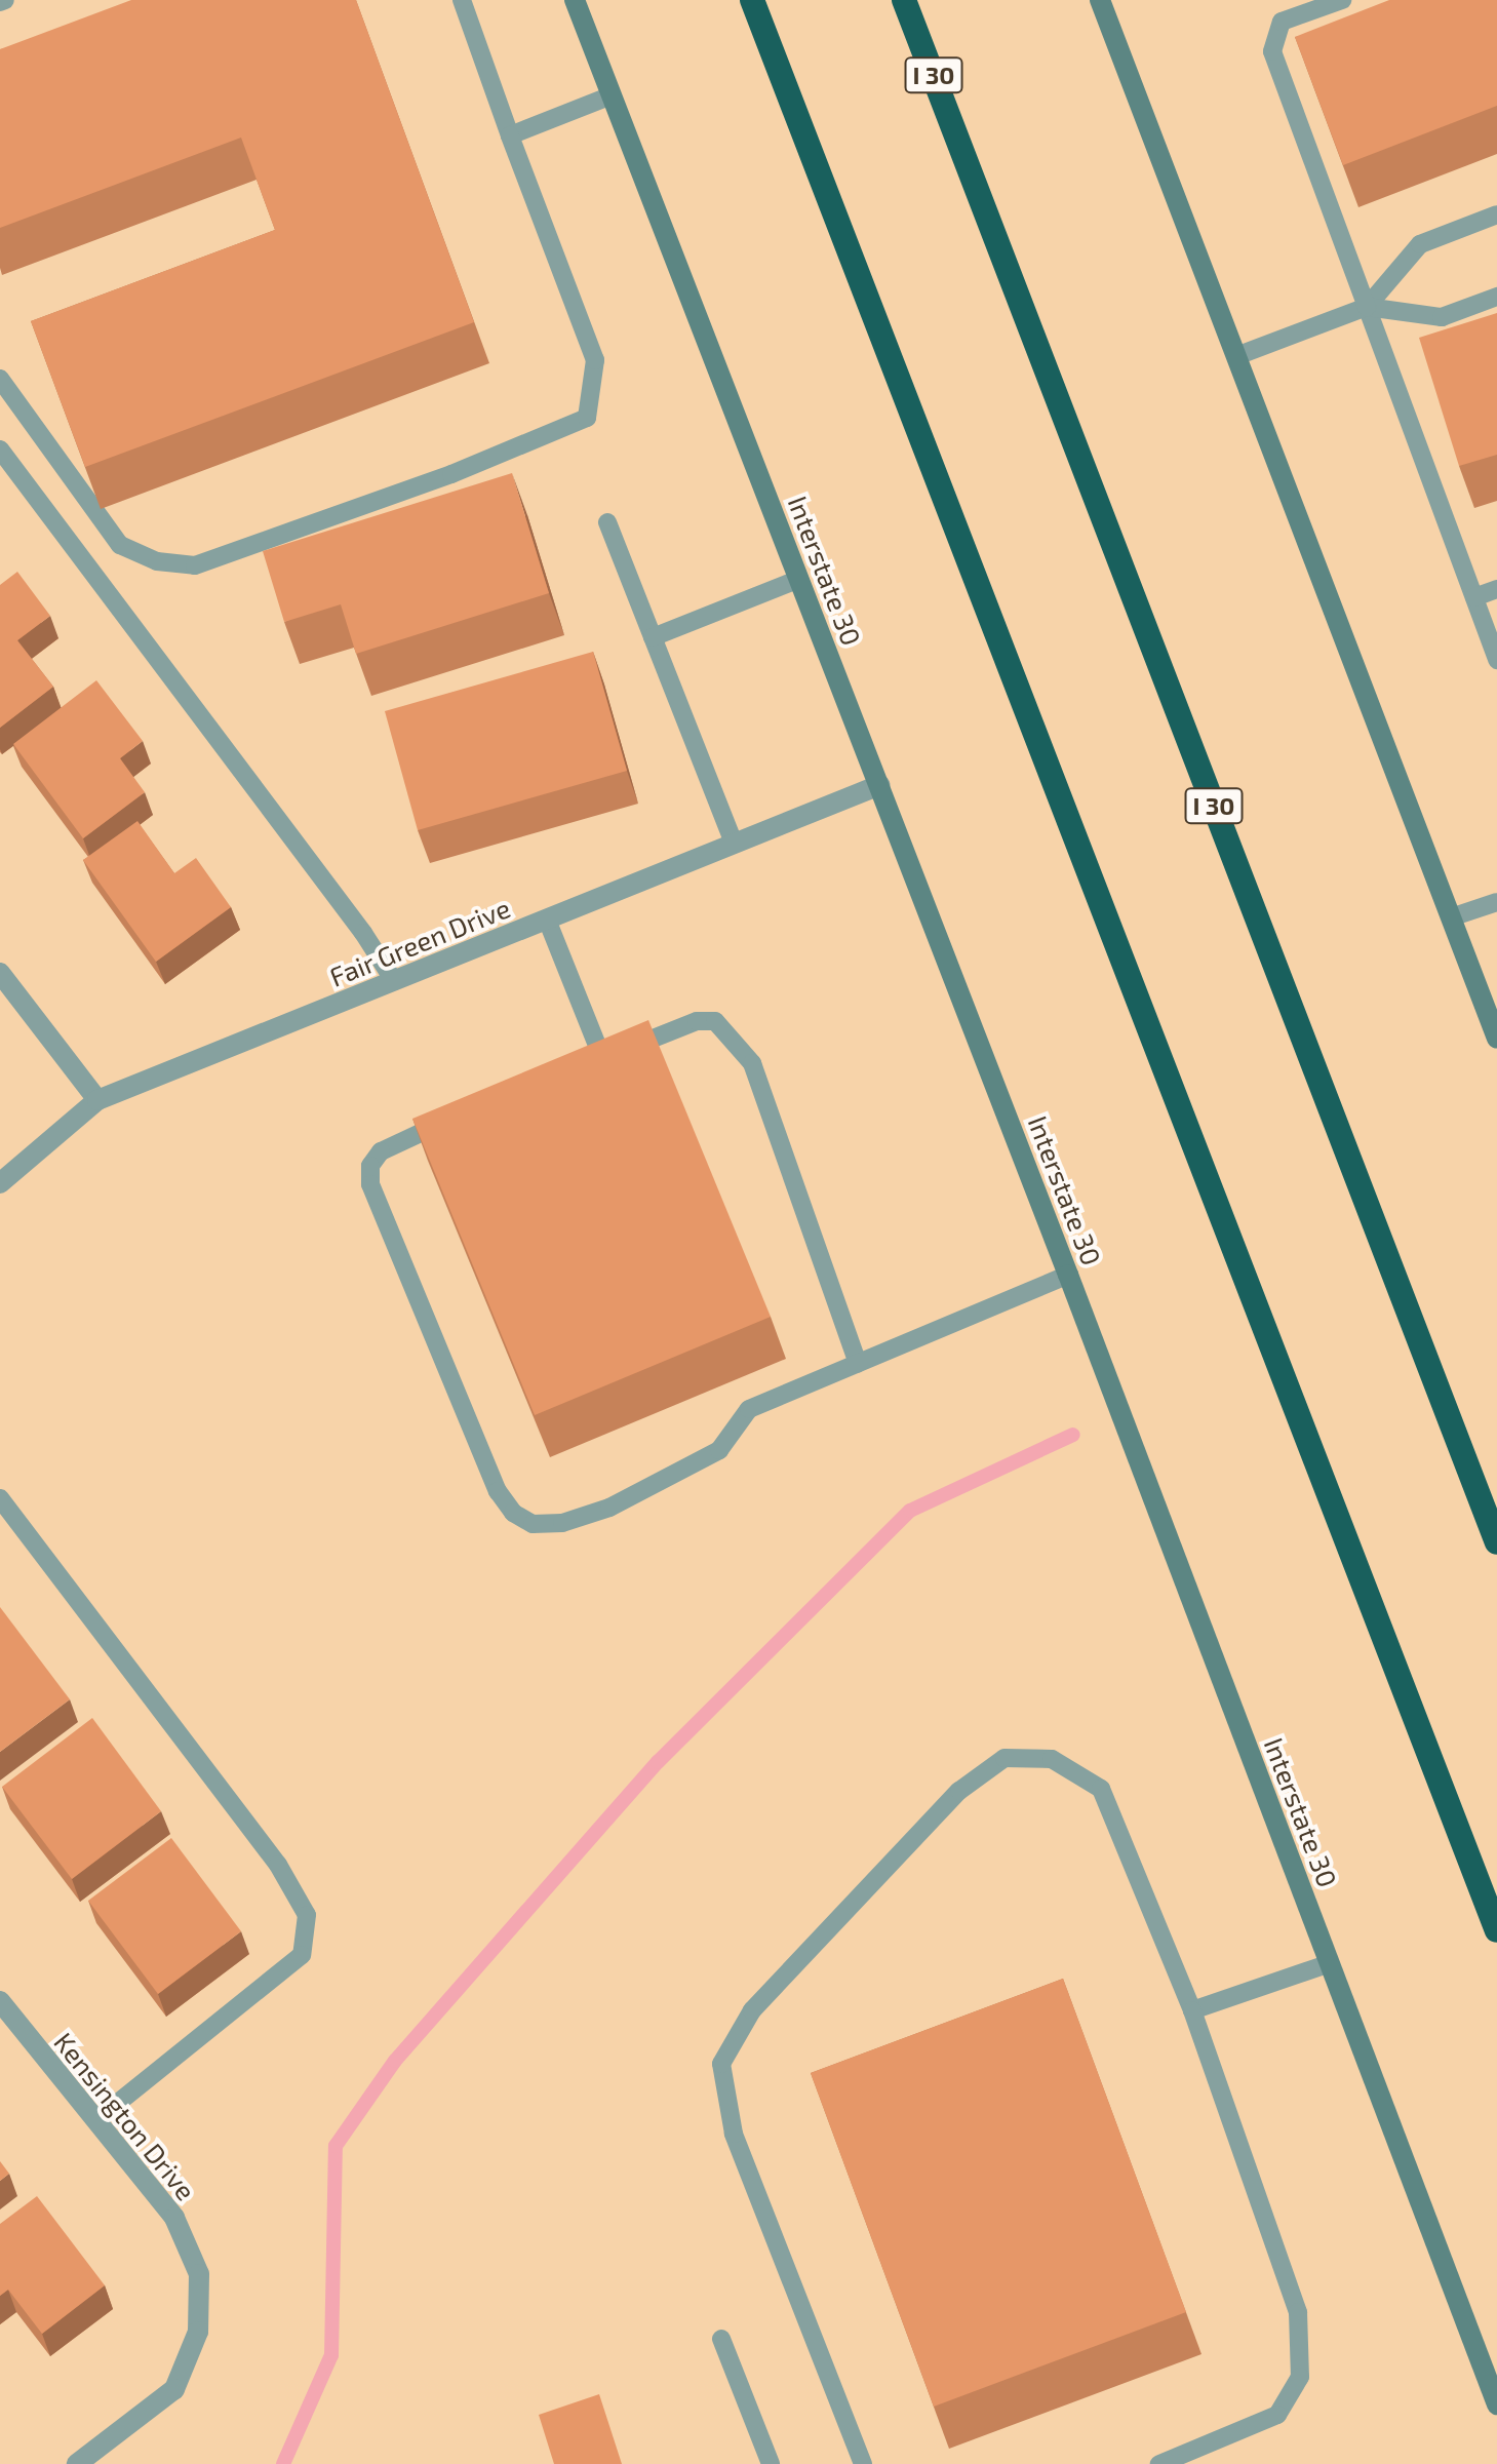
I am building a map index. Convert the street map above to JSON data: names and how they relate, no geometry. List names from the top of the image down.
{
  "streets": {
    "highway": ["I 30"],
    "main road": ["Interstate 30"],
    "street": ["Fair Green Drive", "Kensington Drive"]
  },
  "crossings": [
    ["Interstate 30", "Fair Green Drive"]
  ]
}
